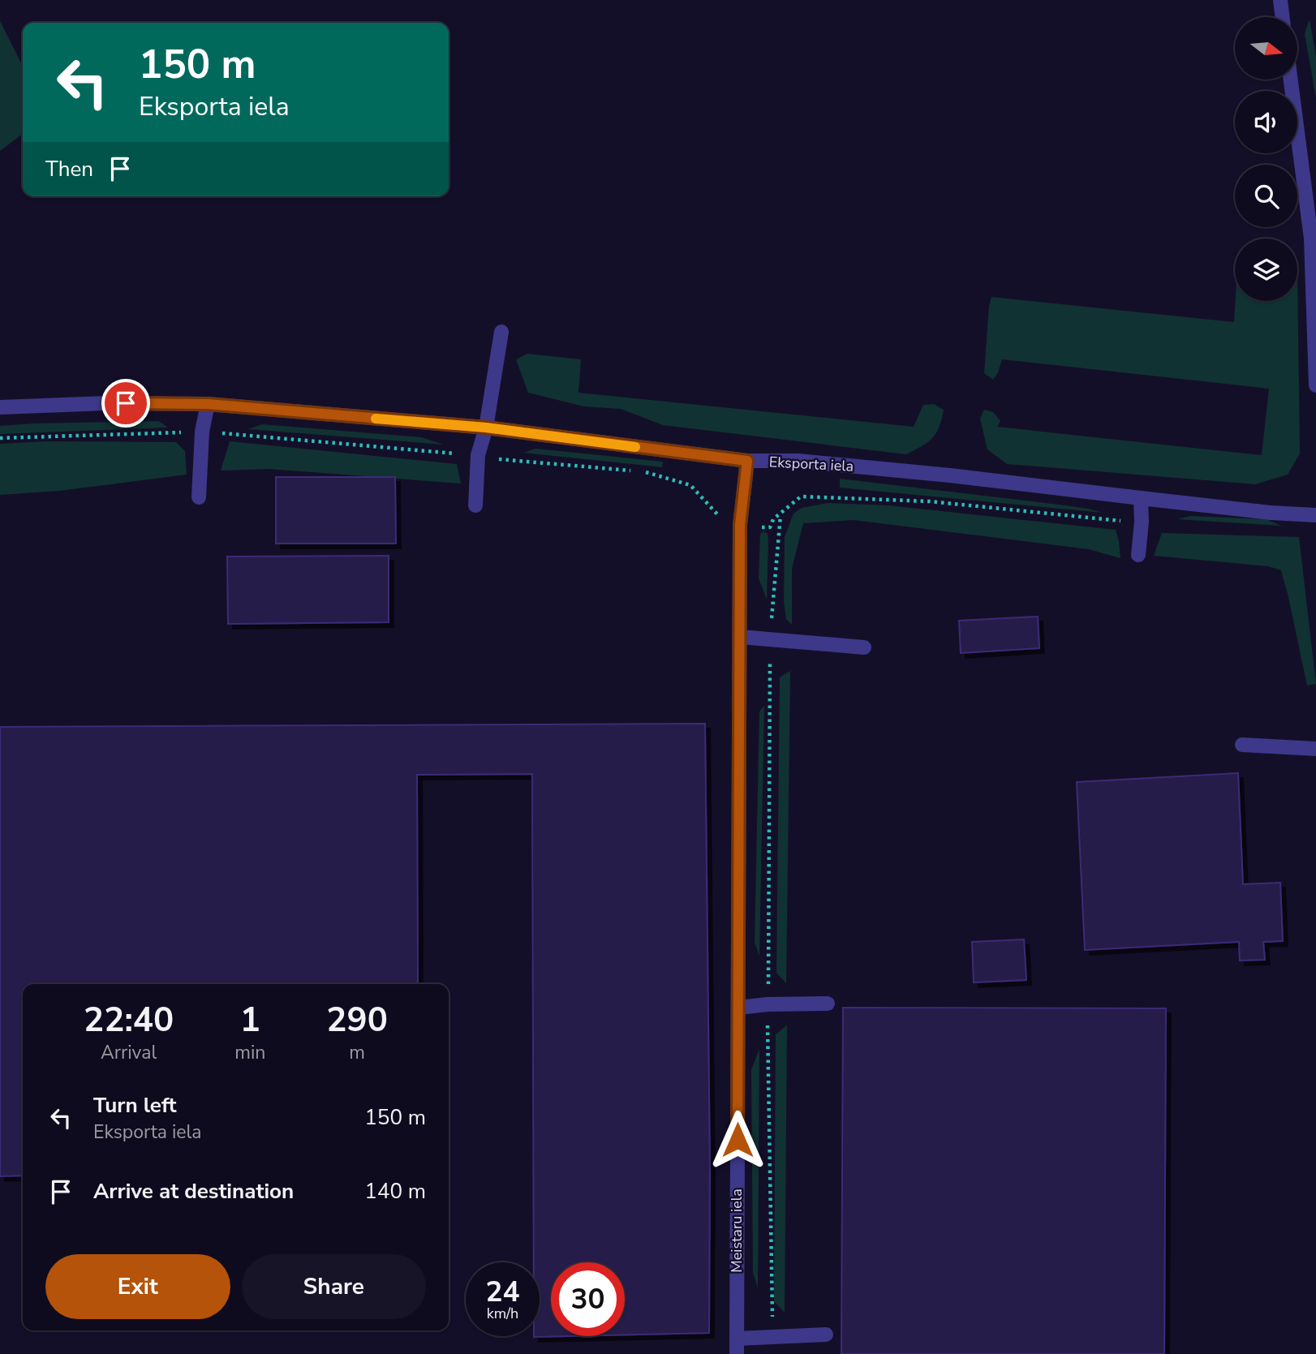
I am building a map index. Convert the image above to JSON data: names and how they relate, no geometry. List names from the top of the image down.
{
  "streets": {
    "street": ["Eksporta iela", "Meistaru iela"]
  },
  "crossings": [
    ["Eksporta iela", "Meistaru iela"]
  ],
  "north": "right",
  "page": {
    "turn": ["150 m", "Eksporta iela"],
    "then": "Then",
    "eta": [
      "22:40",
      "Arrival",
      "1",
      "min",
      "290",
      "m"
    ],
    "list": [
      {
        "name": "Turn left",
        "note": "Eksporta iela",
        "value": "150 m"
      },
      {
        "name": "Arrive at destination",
        "value": "140 m"
      }
    ],
    "buttons": ["Exit", "Share"],
    "speed": "24 km/h",
    "limit": "30"
  }
}
